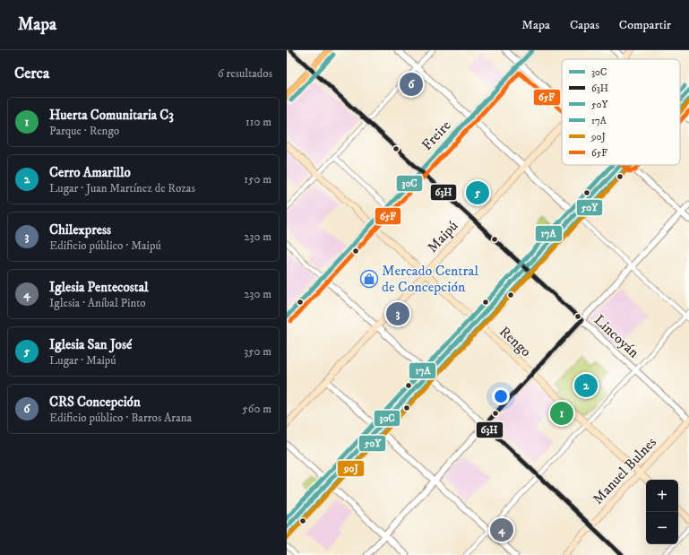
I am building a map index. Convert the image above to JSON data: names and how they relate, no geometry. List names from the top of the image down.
{
  "streets": {
    "main road": [
      "Freire",
      "Maipú",
      "Rengo",
      "Manuel Bulnes"
    ],
    "street": ["Lincoyán"]
  },
  "crossings": [
    ["Freire", "Lincoyán"],
    ["Freire", "Rengo"],
    ["Maipú", "Lincoyán"],
    ["Maipú", "Rengo"],
    ["Lincoyán", "Manuel Bulnes"],
    ["Rengo", "Manuel Bulnes"]
  ],
  "places": {
    "shop": ["Mercado Central de Concepción"]
  },
  "lines": [
    "transit line 30C",
    "transit line 63H",
    "transit line 50Y",
    "transit line 65F",
    "transit line 17A",
    "transit line 90J"
  ],
  "legend": [
    "30C",
    "63H",
    "50Y",
    "17A",
    "90J",
    "65F"
  ],
  "page": {
    "header": "Mapa",
    "nav": ["Mapa", "Capas", "Compartir"],
    "heading": ["Cerca", "6 resultados"],
    "pins": [
      "6",
      "5",
      "3",
      "2",
      "1",
      "4"
    ],
    "list": [
      {
        "mark": "1",
        "name": "Huerta Comunitaria C3",
        "note": "Parque · Rengo",
        "value": "110 m"
      },
      {
        "mark": "2",
        "name": "Cerro Amarillo",
        "note": "Lugar · Juan Martínez de Rozas",
        "value": "150 m"
      },
      {
        "mark": "3",
        "name": "Chilexpress",
        "note": "Edificio público · Maipú",
        "value": "230 m"
      },
      {
        "mark": "4",
        "name": "Iglesia Pentecostal",
        "note": "Iglesia · Aníbal Pinto",
        "value": "230 m"
      },
      {
        "mark": "5",
        "name": "Iglesia San José",
        "note": "Lugar · Maipú",
        "value": "350 m"
      },
      {
        "mark": "6",
        "name": "CRS Concepción",
        "note": "Edificio público · Barros Arana",
        "value": "560 m"
      }
    ],
    "map_buttons": ["+", "−"]
  }
}
